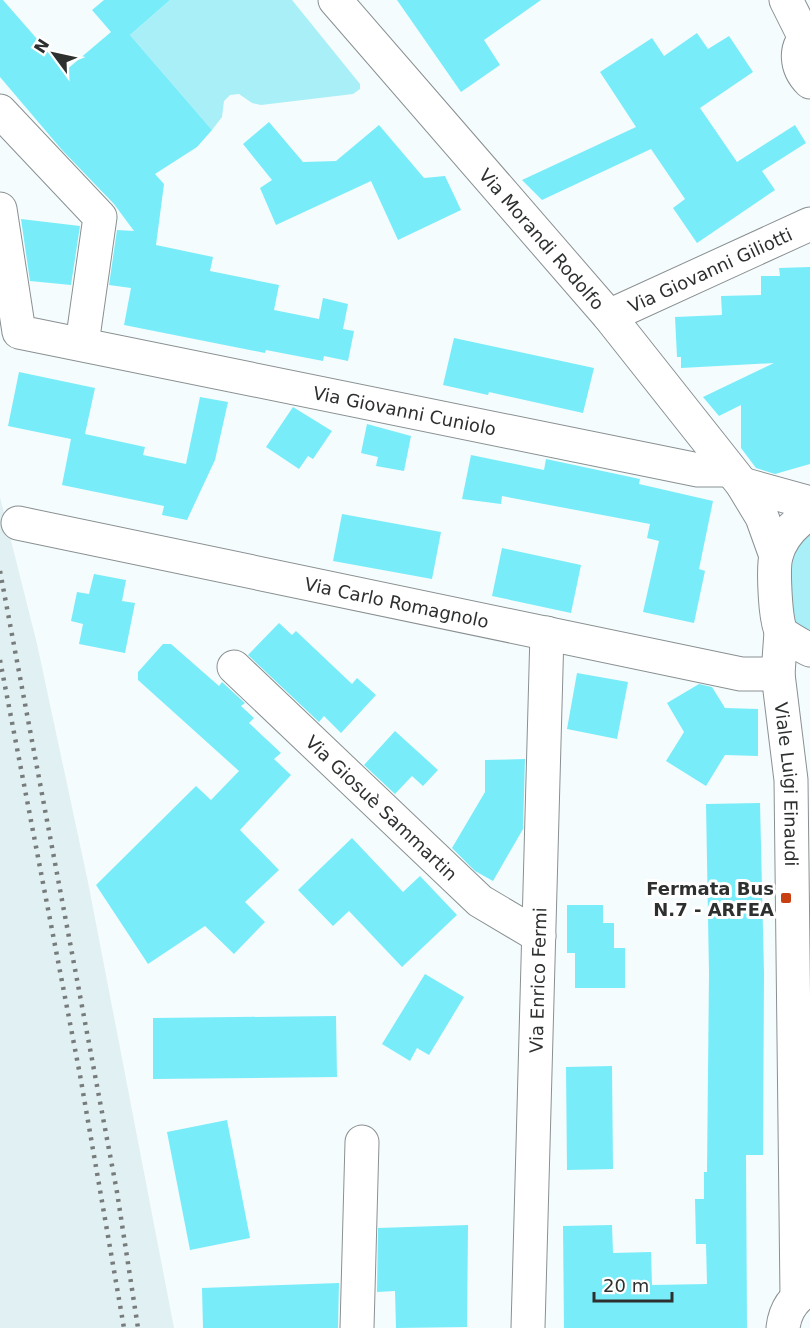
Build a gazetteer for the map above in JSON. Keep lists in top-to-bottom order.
{
  "streets": {
    "street": [
      "Via Morandi Rodolfo",
      "Via Giovanni Giliotti",
      "Via Giovanni Cuniolo",
      "Via Carlo Romagnolo",
      "Viale Luigi Einaudi",
      "Via Giosuè Sammartin",
      "Via Enrico Fermi"
    ]
  },
  "crossings": [
    ["Via Morandi Rodolfo", "Via Giovanni Giliotti"],
    ["Via Morandi Rodolfo", "Via Giovanni Cuniolo"],
    ["Via Carlo Romagnolo", "Viale Luigi Einaudi"],
    ["Via Carlo Romagnolo", "Via Enrico Fermi"],
    ["Via Giosuè Sammartin", "Via Enrico Fermi"]
  ],
  "places": {
    "transit": ["Fermata Bus N.7 - ARFEA"]
  },
  "scale_bar": "20 m",
  "north": "top left"
}
